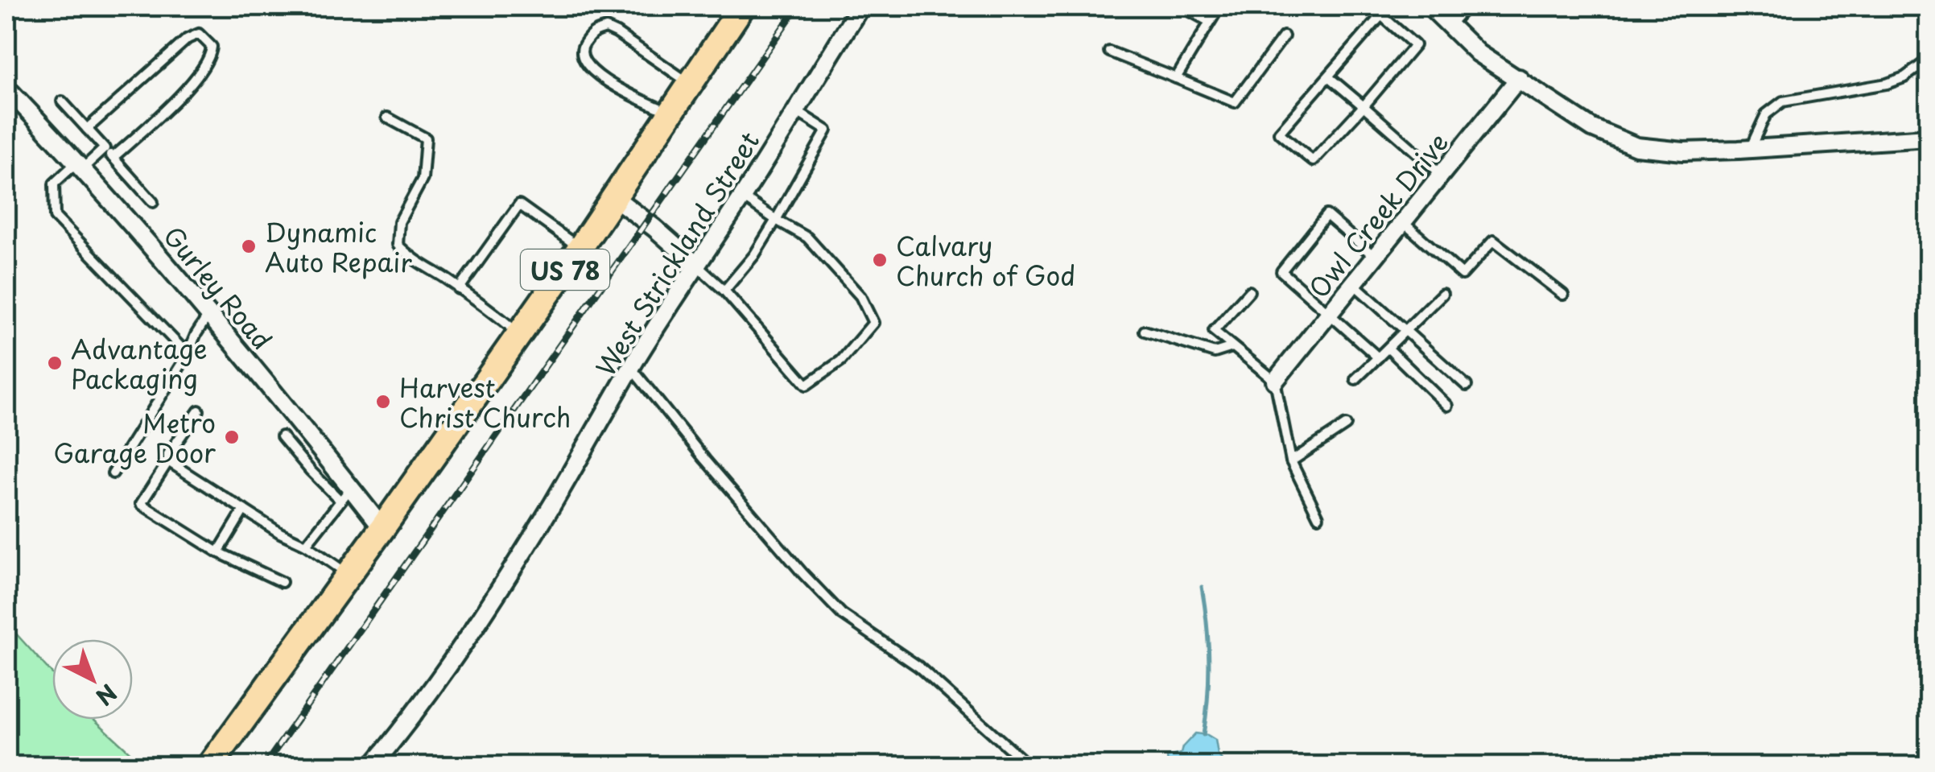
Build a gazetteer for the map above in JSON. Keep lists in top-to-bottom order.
{
  "streets": {
    "main road": ["US 78"],
    "street": ["Owl Creek Drive", "West Strickland Street", "Gurley Road"]
  },
  "crossings": [
    ["US 78", "Gurley Road"]
  ],
  "places": [
    "Dynamic Auto Repair",
    "Calvary Church of God",
    "Advantage Packaging",
    "Harvest Christ Church",
    "Metro Garage Door"
  ],
  "north": "bottom right"
}
